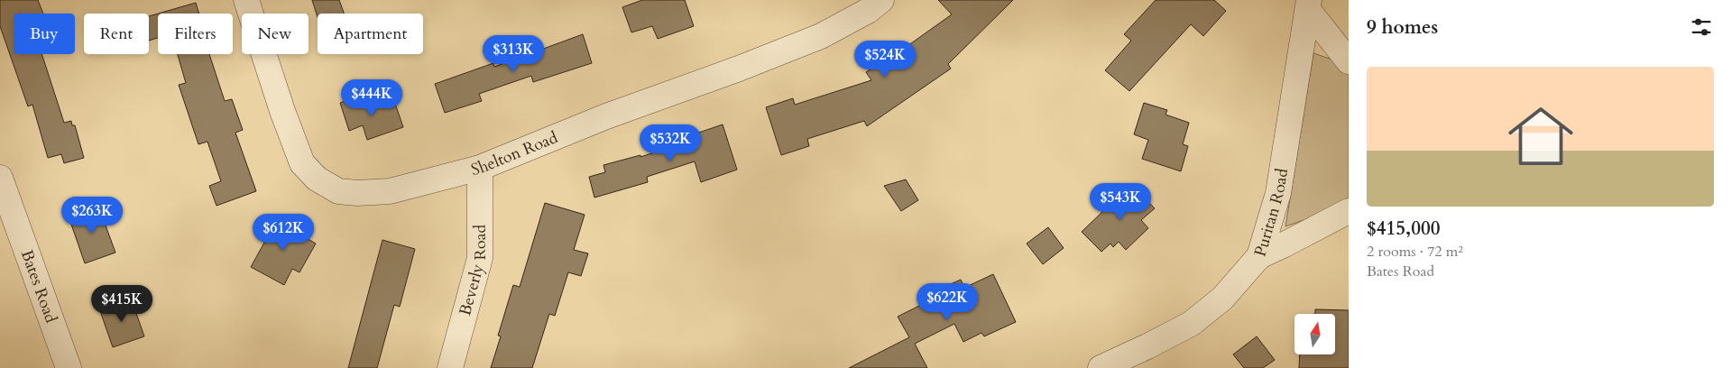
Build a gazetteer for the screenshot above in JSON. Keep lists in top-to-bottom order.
{
  "streets": {
    "street": [
      "Shelton Road",
      "Puritan Road",
      "Beverly Road",
      "Bates Road"
    ]
  },
  "crossings": [
    ["Shelton Road", "Beverly Road"]
  ],
  "north": "top",
  "page": {
    "heading": "9 homes",
    "chip": [
      "Buy",
      "Rent",
      "Filters",
      "New",
      "Apartment"
    ],
    "price": [
      "$313K",
      "$524K",
      "$444K",
      "$532K",
      "$543K",
      "$263K",
      "$612K",
      "$622K",
      "$415K"
    ],
    "list": [
      {
        "name": "$415,000",
        "note": "2 rooms · 72 m² · Bates Road"
      }
    ]
  }
}
